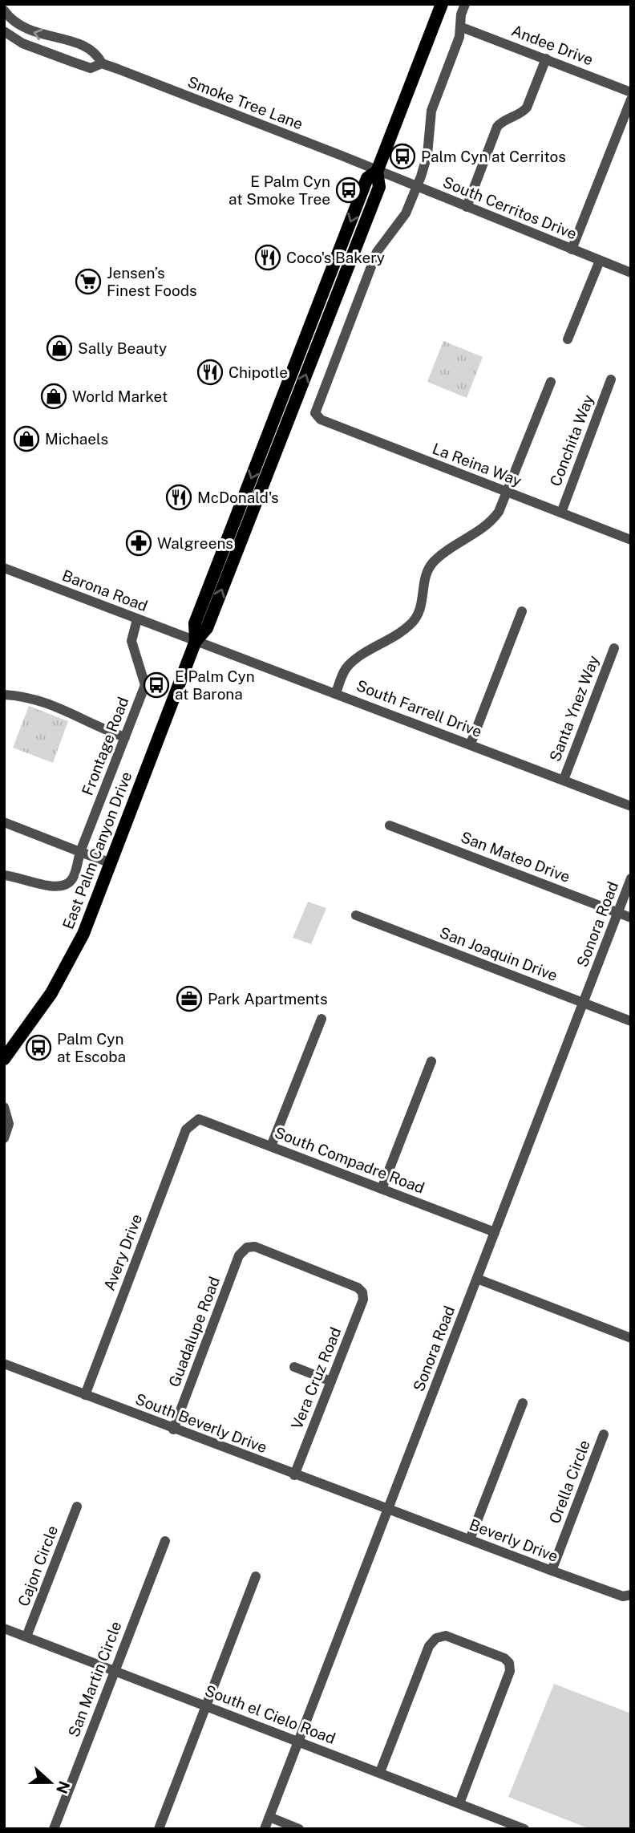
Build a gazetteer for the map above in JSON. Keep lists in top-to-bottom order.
{
  "streets": {
    "main road": ["East Palm Canyon Drive"],
    "street": [
      "Andee Drive",
      "Smoke Tree Lane",
      "South Cerritos Drive",
      "Conchita Way",
      "La Reina Way",
      "Barona Road",
      "South Farrell Drive",
      "Santa Ynez Way",
      "Frontage Road",
      "San Mateo Drive",
      "Sonora Road",
      "San Joaquin Drive",
      "South Compadre Road",
      "Avery Drive",
      "Guadalupe Road",
      "Vera Cruz Road",
      "South Beverly Drive",
      "Orella Circle",
      "Beverly Drive",
      "Cajon Circle",
      "San Martin Circle",
      "South el Cielo Road"
    ]
  },
  "crossings": [
    ["Smoke Tree Lane", "South Cerritos Drive"],
    ["Smoke Tree Lane", "East Palm Canyon Drive"],
    ["South Cerritos Drive", "La Reina Way"],
    ["South Cerritos Drive", "East Palm Canyon Drive"],
    ["Conchita Way", "La Reina Way"],
    ["Barona Road", "South Farrell Drive"],
    ["Barona Road", "Frontage Road"],
    ["Barona Road", "East Palm Canyon Drive"],
    ["South Farrell Drive", "Santa Ynez Way"],
    ["South Farrell Drive", "East Palm Canyon Drive"],
    ["San Mateo Drive", "Sonora Road"],
    ["Sonora Road", "San Joaquin Drive"],
    ["Sonora Road", "South Compadre Road"],
    ["Sonora Road", "South Beverly Drive"],
    ["Sonora Road", "Beverly Drive"],
    ["Sonora Road", "South el Cielo Road"],
    ["South Compadre Road", "Avery Drive"],
    ["Avery Drive", "South Beverly Drive"],
    ["Guadalupe Road", "Vera Cruz Road"],
    ["Guadalupe Road", "South Beverly Drive"],
    ["Vera Cruz Road", "South Beverly Drive"],
    ["South Beverly Drive", "Beverly Drive"],
    ["Orella Circle", "Beverly Drive"],
    ["Cajon Circle", "South el Cielo Road"],
    ["San Martin Circle", "South el Cielo Road"]
  ],
  "places": {
    "bus stop": [
      "Palm Cyn at Cerritos",
      "E Palm Cyn at Smoke Tree",
      "E Palm Cyn at Barona",
      "Palm Cyn at Escoba"
    ],
    "restaurant": ["Coco's Bakery", "Chipotle", "McDonald's"],
    "supermarket": ["Jensen’s Finest Foods"],
    "shop": ["Sally Beauty", "World Market", "Michaels"],
    "pharmacy": ["Walgreens"],
    "office": ["Park Apartments"]
  },
  "north": "right"
}
